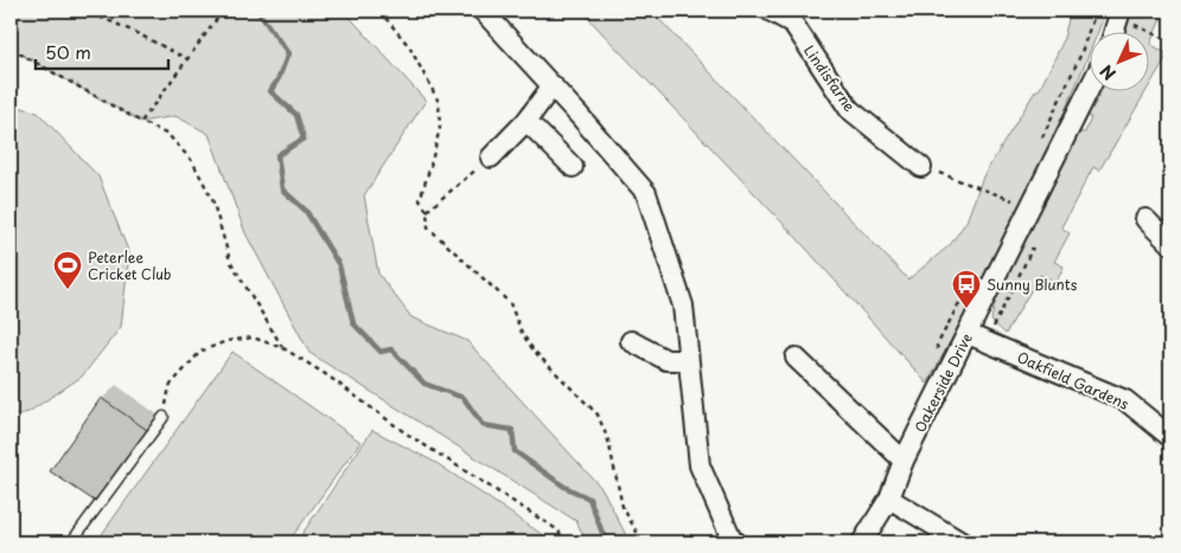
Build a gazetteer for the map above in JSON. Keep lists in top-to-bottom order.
{
  "streets": {
    "street": ["Lindisfarne", "Oakfield Gardens", "Oakerside Drive"]
  },
  "crossings": [
    ["Oakfield Gardens", "Oakerside Drive"]
  ],
  "places": {
    "sports": ["Peterlee Cricket Club"],
    "bus stop": ["Sunny Blunts"]
  },
  "scale_bar": "50 m",
  "north": "bottom left"
}
